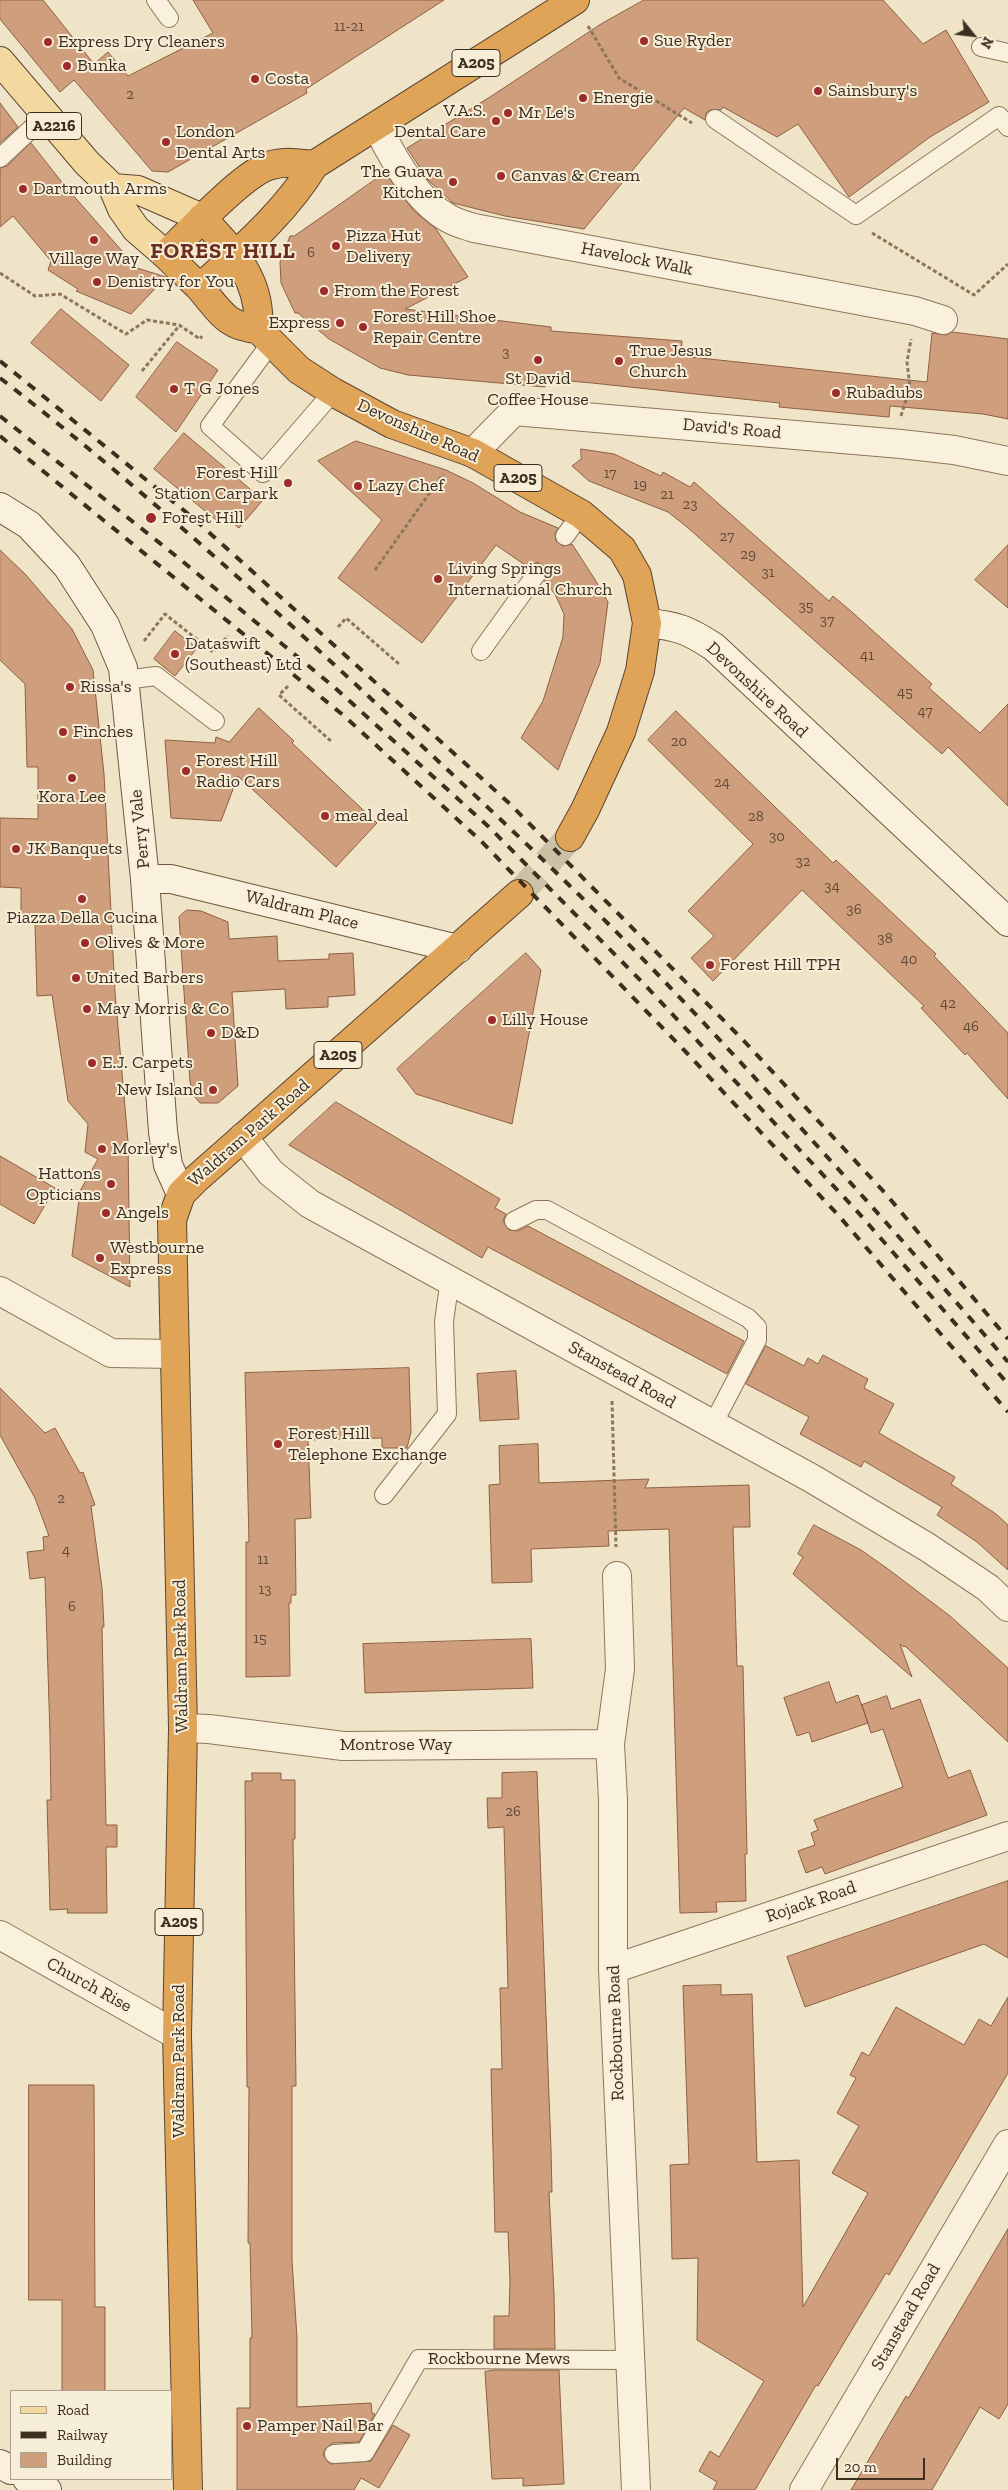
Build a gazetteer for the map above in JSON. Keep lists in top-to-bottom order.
{
  "streets": {
    "highway": ["A205", "Devonshire Road", "Waldram Park Road"],
    "main road": ["A2216"],
    "street": [
      "Havelock Walk",
      "David's Road",
      "Perry Vale",
      "Waldram Place",
      "Stanstead Road",
      "Montrose Way",
      "Rojack Road",
      "Church Rise",
      "Rockbourne Road"
    ],
    "lane": ["Rockbourne Mews"]
  },
  "crossings": [
    ["A205", "Havelock Walk"],
    ["A205", "Devonshire Road"],
    ["A205", "Waldram Place"],
    ["A205", "Waldram Park Road"],
    ["A2216", "Devonshire Road"],
    ["David's Road", "Devonshire Road"],
    ["Perry Vale", "Waldram Place"],
    ["Perry Vale", "Waldram Park Road"],
    ["Waldram Place", "Waldram Park Road"],
    ["Waldram Park Road", "Stanstead Road"],
    ["Waldram Park Road", "Montrose Way"],
    ["Waldram Park Road", "Church Rise"],
    ["Montrose Way", "Rockbourne Road"],
    ["Rojack Road", "Rockbourne Road"],
    ["Rockbourne Road", "Rockbourne Mews"]
  ],
  "districts": ["FOREST HILL"],
  "places": [
    "Sue Ryder",
    "Express Dry Cleaners",
    "Bunka",
    "Costa",
    "Sainsbury's",
    "Energie",
    "Mr Le's",
    "V.A.S. Dental Care",
    "London Dental Arts",
    "Canvas & Cream",
    "The Guava Kitchen",
    "Dartmouth Arms",
    "Village Way",
    "Pizza Hut Delivery",
    "Denistry for You",
    "From the Forest",
    "Express",
    "Forest Hill Shoe Repair Centre",
    "St David Coffee House",
    "True Jesus Church",
    "T G Jones",
    "Rubadubs",
    "Forest Hill Station Carpark",
    "Lazy Chef",
    "Forest Hill",
    "Living Springs International Church",
    "Dataswift (Southeast) Ltd",
    "Rissa's",
    "Finches",
    "Forest Hill Radio Cars",
    "Kora Lee",
    "meal deal",
    "JK Banquets",
    "Piazza Della Cucina",
    "Olives & More",
    "Forest Hill TPH",
    "United Barbers",
    "May Morris & Co",
    "Lilly House",
    "D&D",
    "E.J. Carpets",
    "New Island",
    "Morley's",
    "Hattons Opticians",
    "Angels",
    "Westbourne Express",
    "Forest Hill Telephone Exchange",
    "Pamper Nail Bar"
  ],
  "house_numbers": [
    "11-21",
    "2",
    "6",
    "3",
    "17",
    "19",
    "21",
    "23",
    "27",
    "29",
    "31",
    "35",
    "37",
    "41",
    "45",
    "47",
    "20",
    "24",
    "28",
    "30",
    "32",
    "34",
    "36",
    "38",
    "40",
    "42",
    "46",
    "2",
    "4",
    "11",
    "13",
    "6",
    "15",
    "26"
  ],
  "legend": ["Road", "Railway", "Building"],
  "scale_bar": "20 m",
  "north": "bottom right"
}
